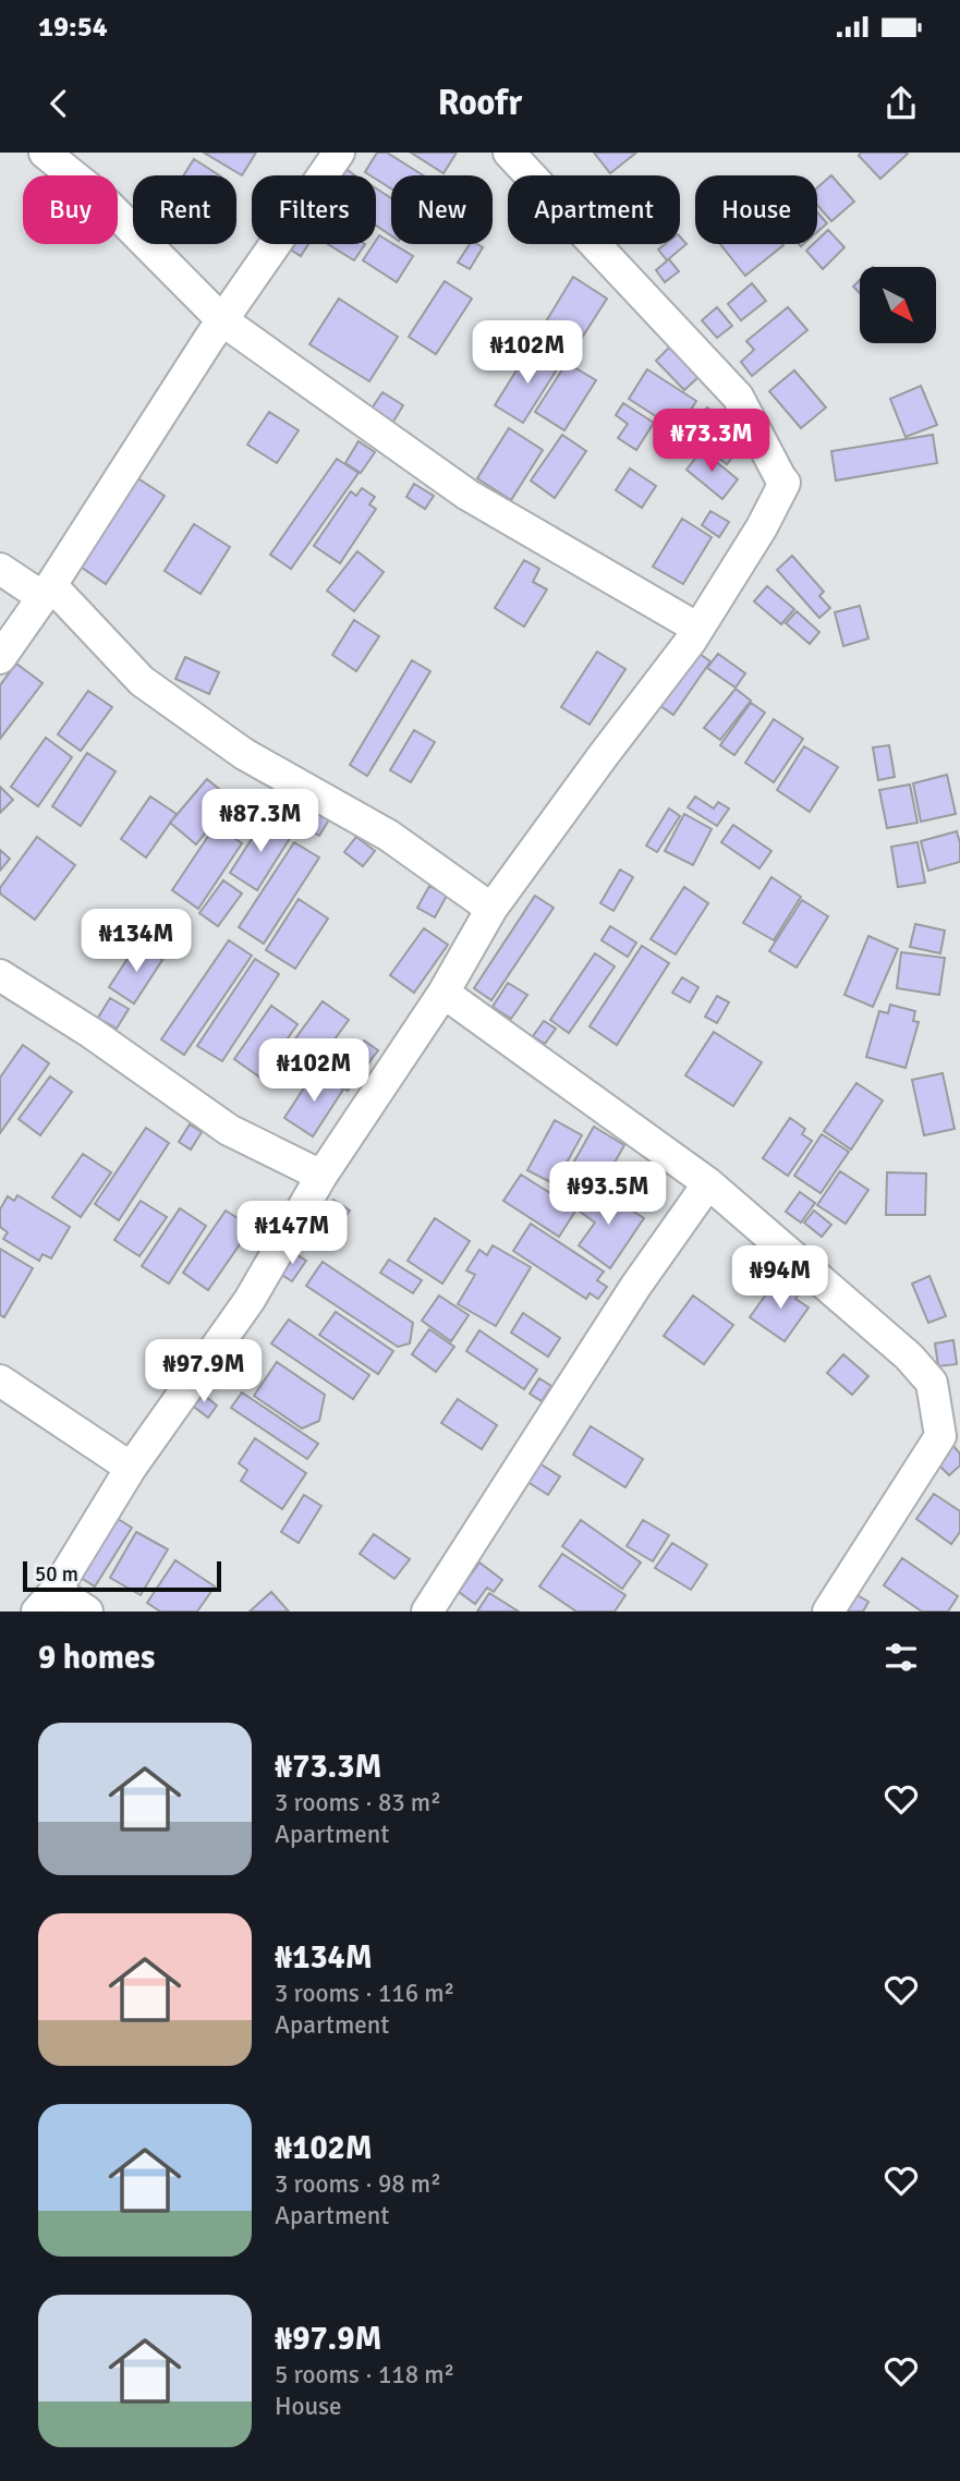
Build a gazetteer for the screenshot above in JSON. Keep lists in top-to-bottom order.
{
  "scale_bar": "50 m",
  "north": "bottom right",
  "page": {
    "status": "19:54",
    "header": "Roofr",
    "chip": [
      "Buy",
      "Rent",
      "Filters",
      "New",
      "Apartment",
      "House"
    ],
    "price": [
      "₦102M",
      "₦73.3M",
      "₦87.3M",
      "₦134M",
      "₦102M",
      "₦93.5M",
      "₦147M",
      "₦94M",
      "₦97.9M"
    ],
    "scale": "50 m",
    "heading": "9 homes",
    "list": [
      {
        "name": "₦73.3M",
        "note": "3 rooms · 83 m² · Apartment"
      },
      {
        "name": "₦134M",
        "note": "3 rooms · 116 m² · Apartment"
      },
      {
        "name": "₦102M",
        "note": "3 rooms · 98 m² · Apartment"
      },
      {
        "name": "₦97.9M",
        "note": "5 rooms · 118 m² · House"
      }
    ]
  }
}
